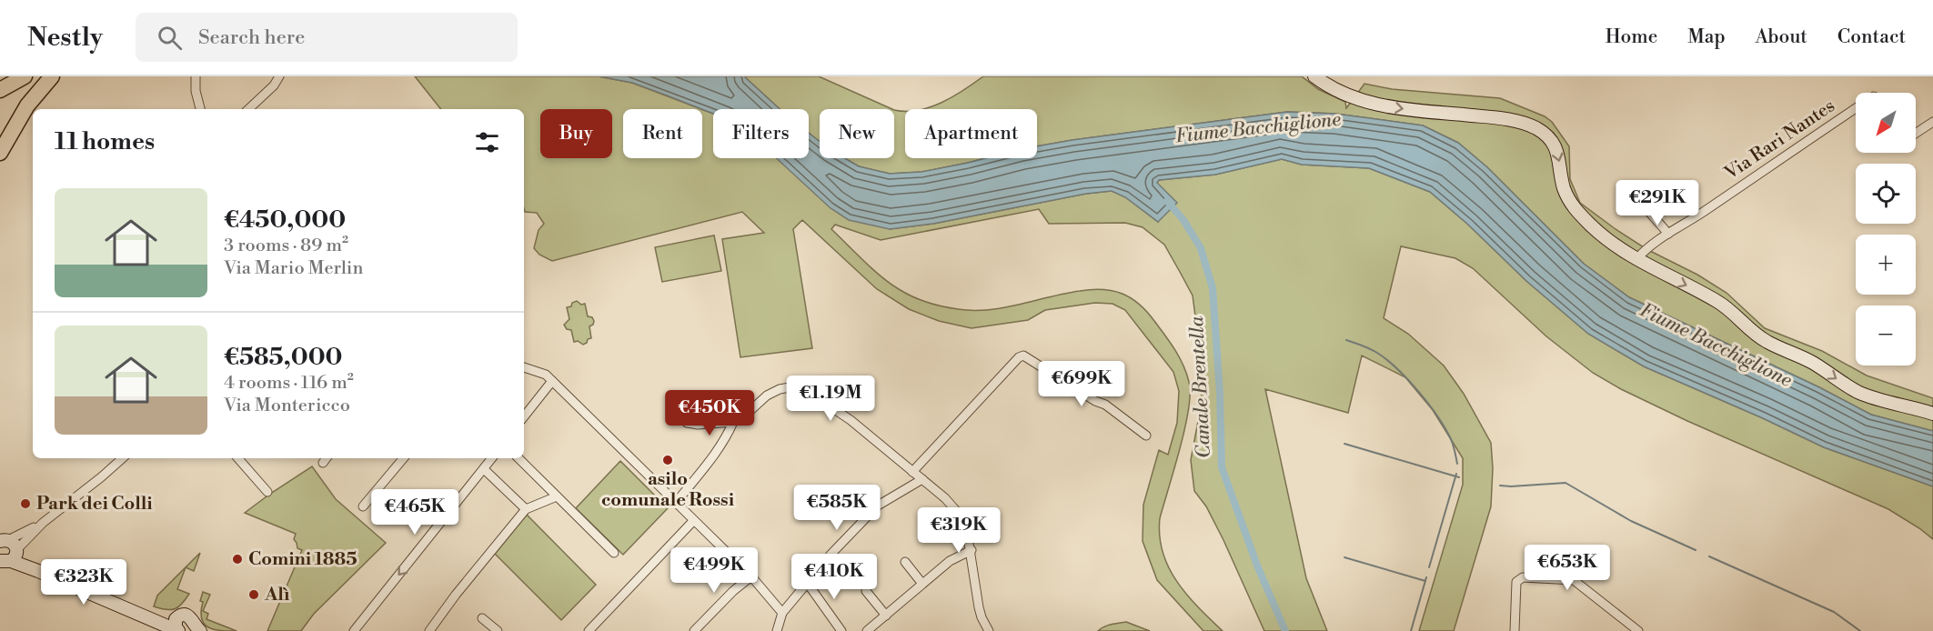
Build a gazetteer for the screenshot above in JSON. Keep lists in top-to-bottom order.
{
  "streets": {
    "street": ["Via Rari Nantes"]
  },
  "water": ["Fiume Bacchiglione", "Canale Brentella"],
  "places": [
    "asilo comunale Rossi",
    "Park dei Colli",
    "Comini 1885",
    "Alì"
  ],
  "north": "bottom left",
  "page": {
    "header": "Nestly",
    "search": "Search here",
    "nav": [
      "Home",
      "Map",
      "About",
      "Contact"
    ],
    "map_buttons": ["+", "−"],
    "chip": [
      "Buy",
      "Rent",
      "Filters",
      "New",
      "Apartment"
    ],
    "heading": "11 homes",
    "list": [
      {
        "name": "€450,000",
        "note": "3 rooms · 89 m² · Via Mario Merlin"
      },
      {
        "name": "€585,000",
        "note": "4 rooms · 116 m² · Via Montericco"
      }
    ],
    "price": [
      "€291K",
      "€699K",
      "€1.19M",
      "€450K",
      "€585K",
      "€465K",
      "€319K",
      "€653K",
      "€499K",
      "€410K",
      "€323K"
    ]
  }
}
